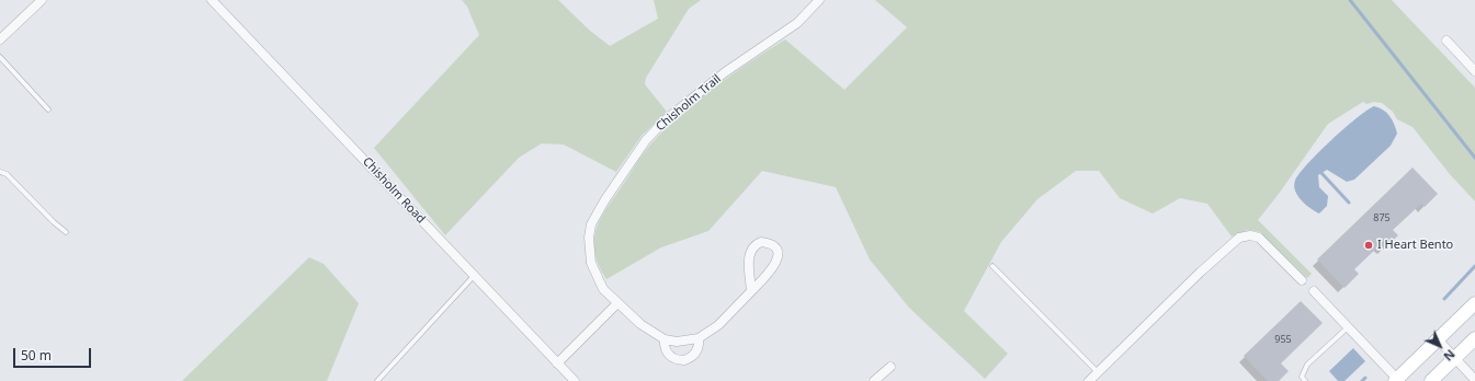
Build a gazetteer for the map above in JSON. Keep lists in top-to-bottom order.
{
  "streets": {
    "street": ["Chisholm Trail", "Chisholm Road"]
  },
  "places": ["I Heart Bento"],
  "house_numbers": ["875", "955"],
  "scale_bar": "50 m",
  "north": "bottom right"
}
